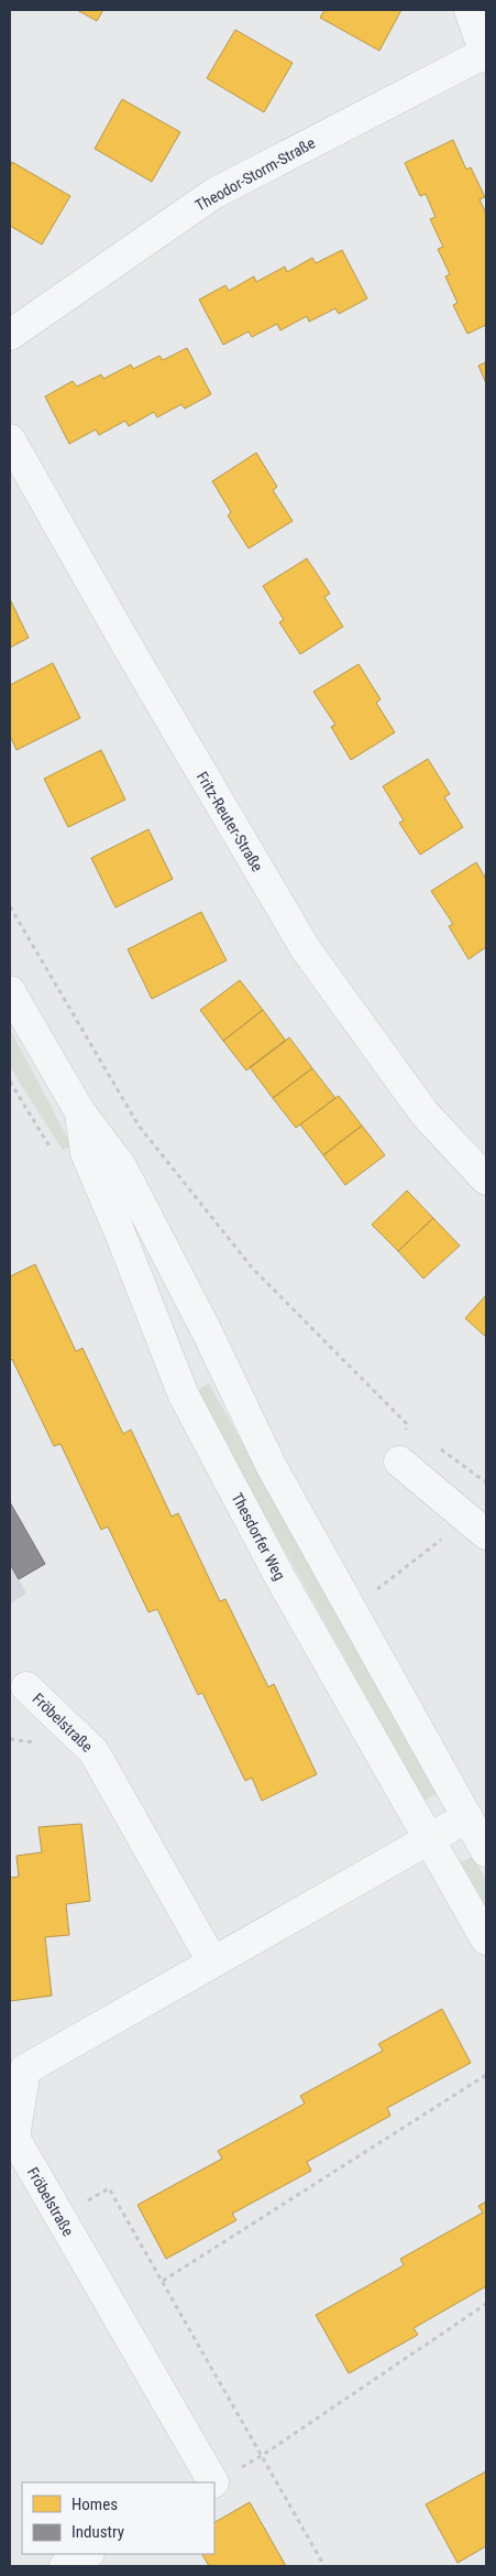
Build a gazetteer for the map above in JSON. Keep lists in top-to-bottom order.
{
  "streets": {
    "street": [
      "Theodor-Storm-Straße",
      "Fritz-Reuter-Straße",
      "Thesdorfer Weg",
      "Fröbelstraße"
    ]
  },
  "crossings": [
    ["Thesdorfer Weg", "Fröbelstraße"]
  ],
  "legend": ["Homes", "Industry"]
}
